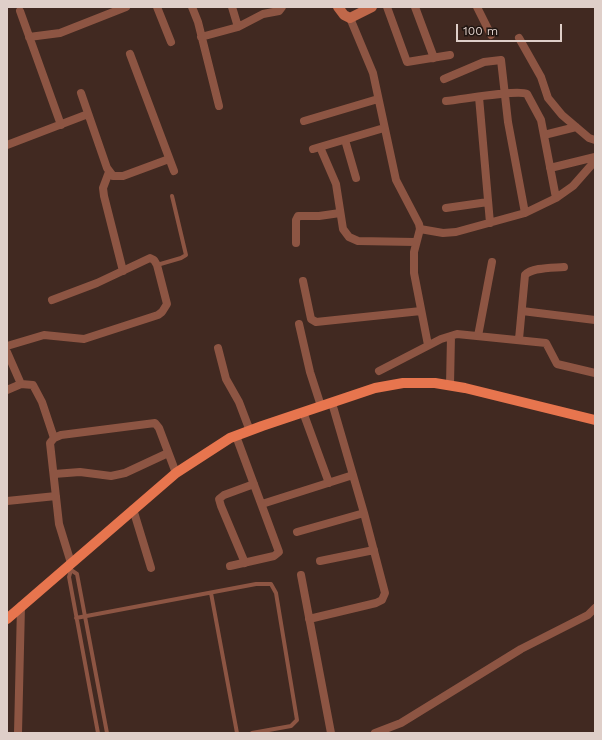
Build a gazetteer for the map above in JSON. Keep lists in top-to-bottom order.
{
  "scale_bar": "100 m"
}
